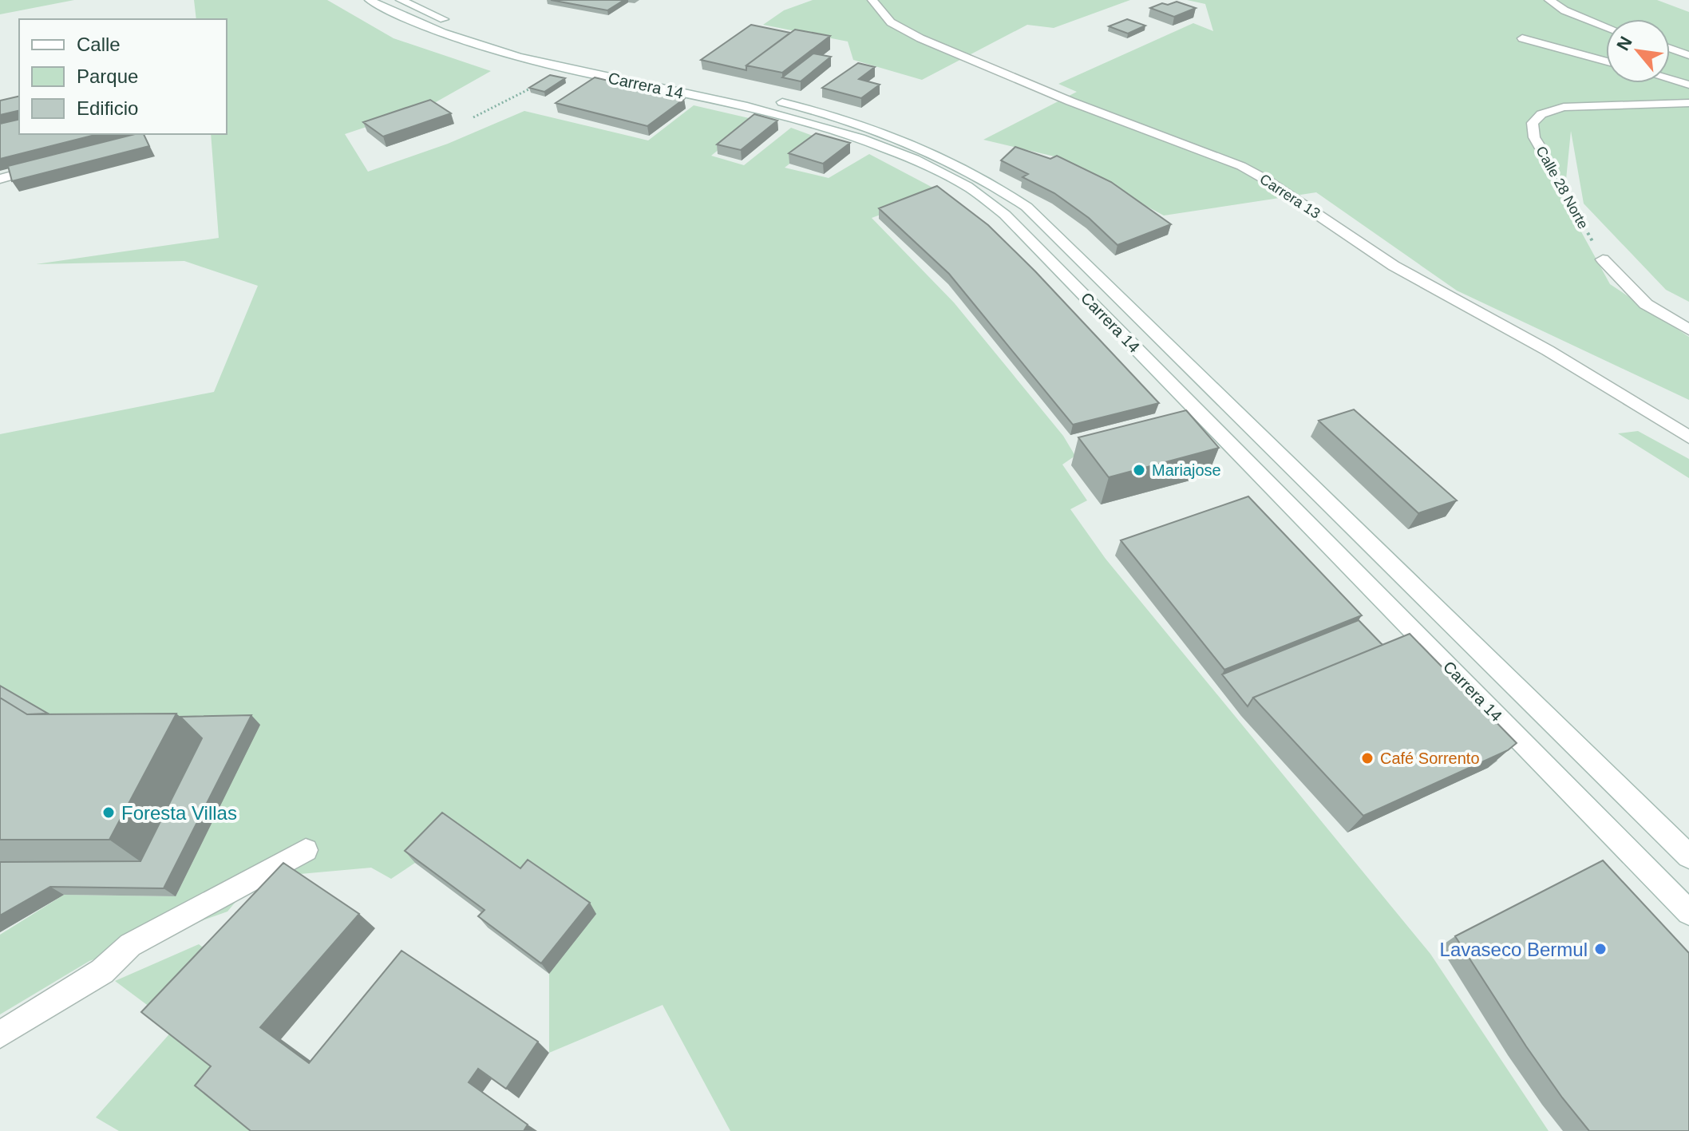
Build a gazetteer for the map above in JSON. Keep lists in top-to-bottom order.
{
  "streets": {
    "main road": ["Carrera 14", "Calle 28 Norte", "Carrera 13"]
  },
  "places": [
    "Mariajose",
    "Café Sorrento",
    "Foresta Villas",
    "Lavaseco Bermul"
  ],
  "legend": ["Calle", "Parque", "Edificio"],
  "north": "top left"
}
